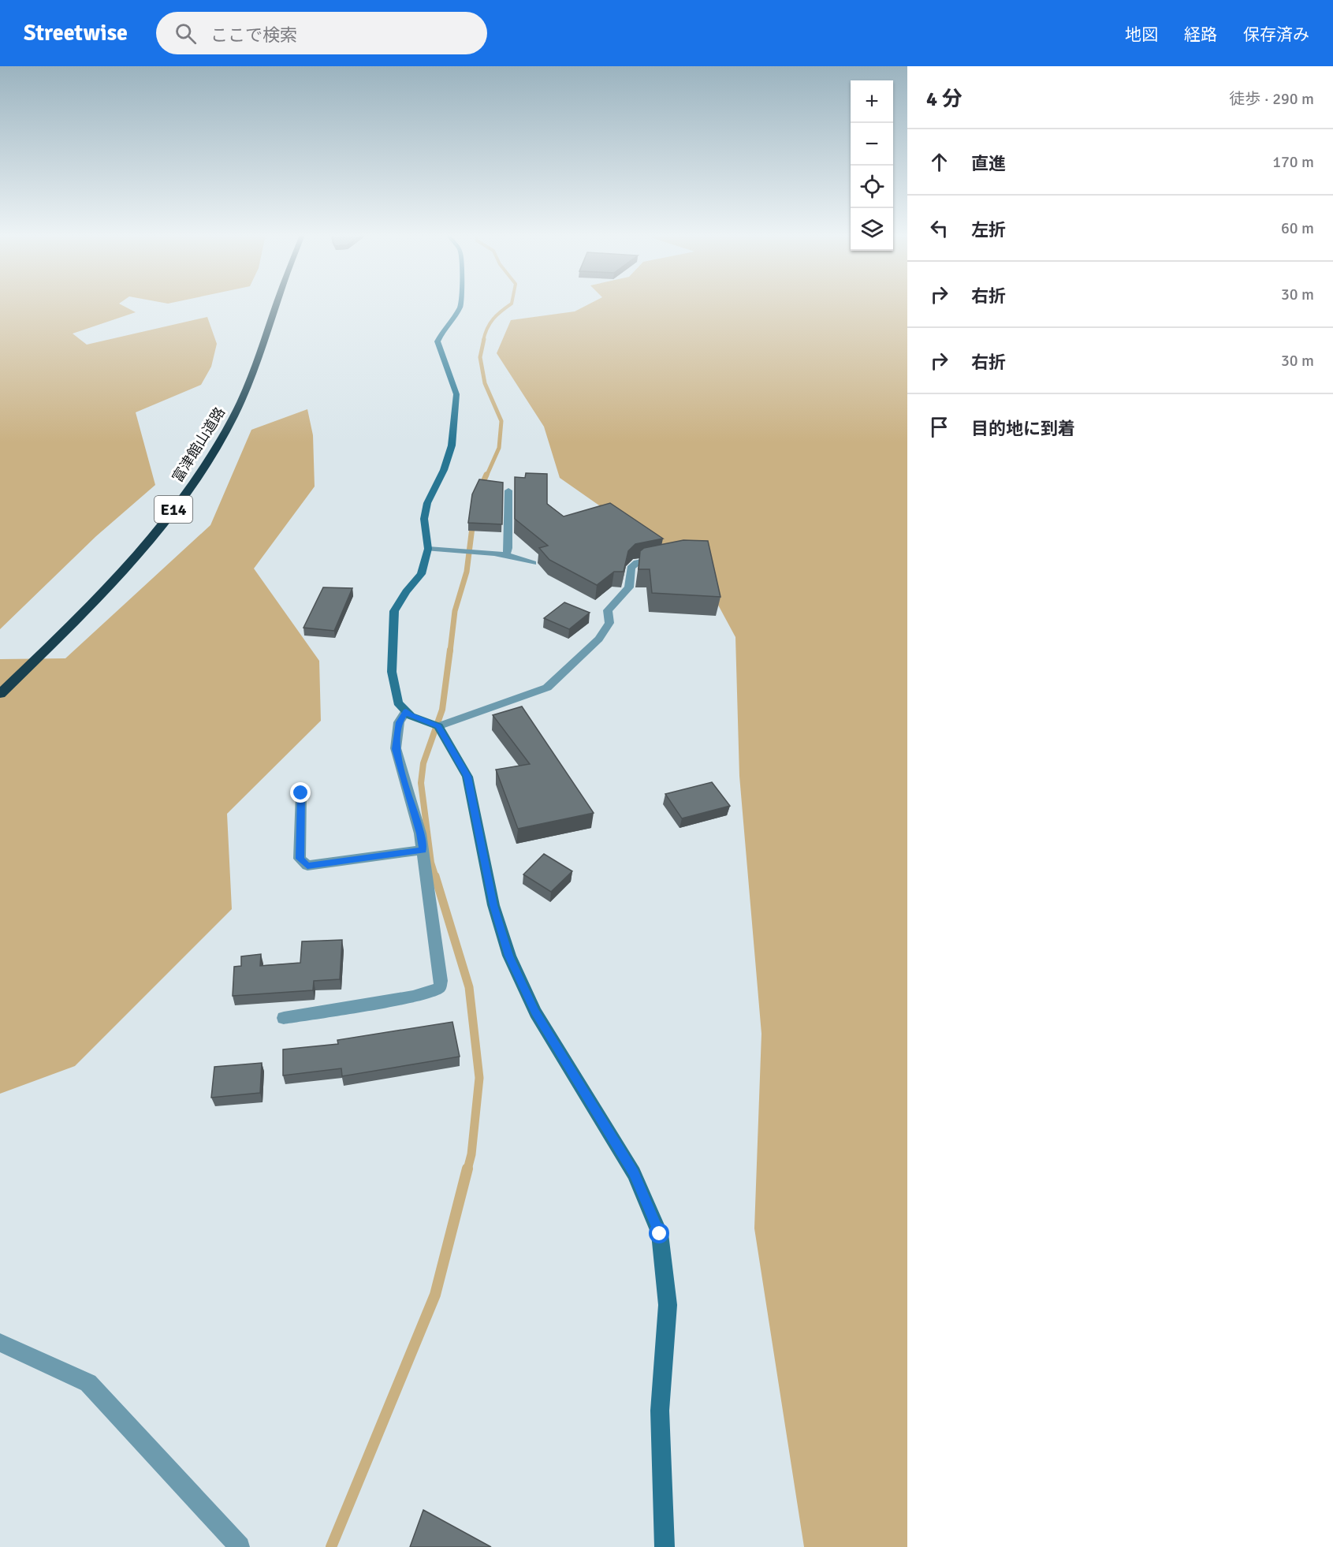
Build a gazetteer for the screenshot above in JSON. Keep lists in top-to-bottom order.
{
  "streets": {
    "highway": ["富津館山道路", "E14"]
  },
  "page": {
    "header": "Streetwise",
    "search": "ここで検索",
    "nav": ["地図", "経路", "保存済み"],
    "heading": ["4 分", "徒歩 · 290 m"],
    "map_buttons": ["+", "−"],
    "list": [
      ["直進", "170 m"],
      ["左折", "60 m"],
      ["右折", "30 m"],
      ["右折", "30 m"],
      "目的地に到着"
    ]
  }
}
